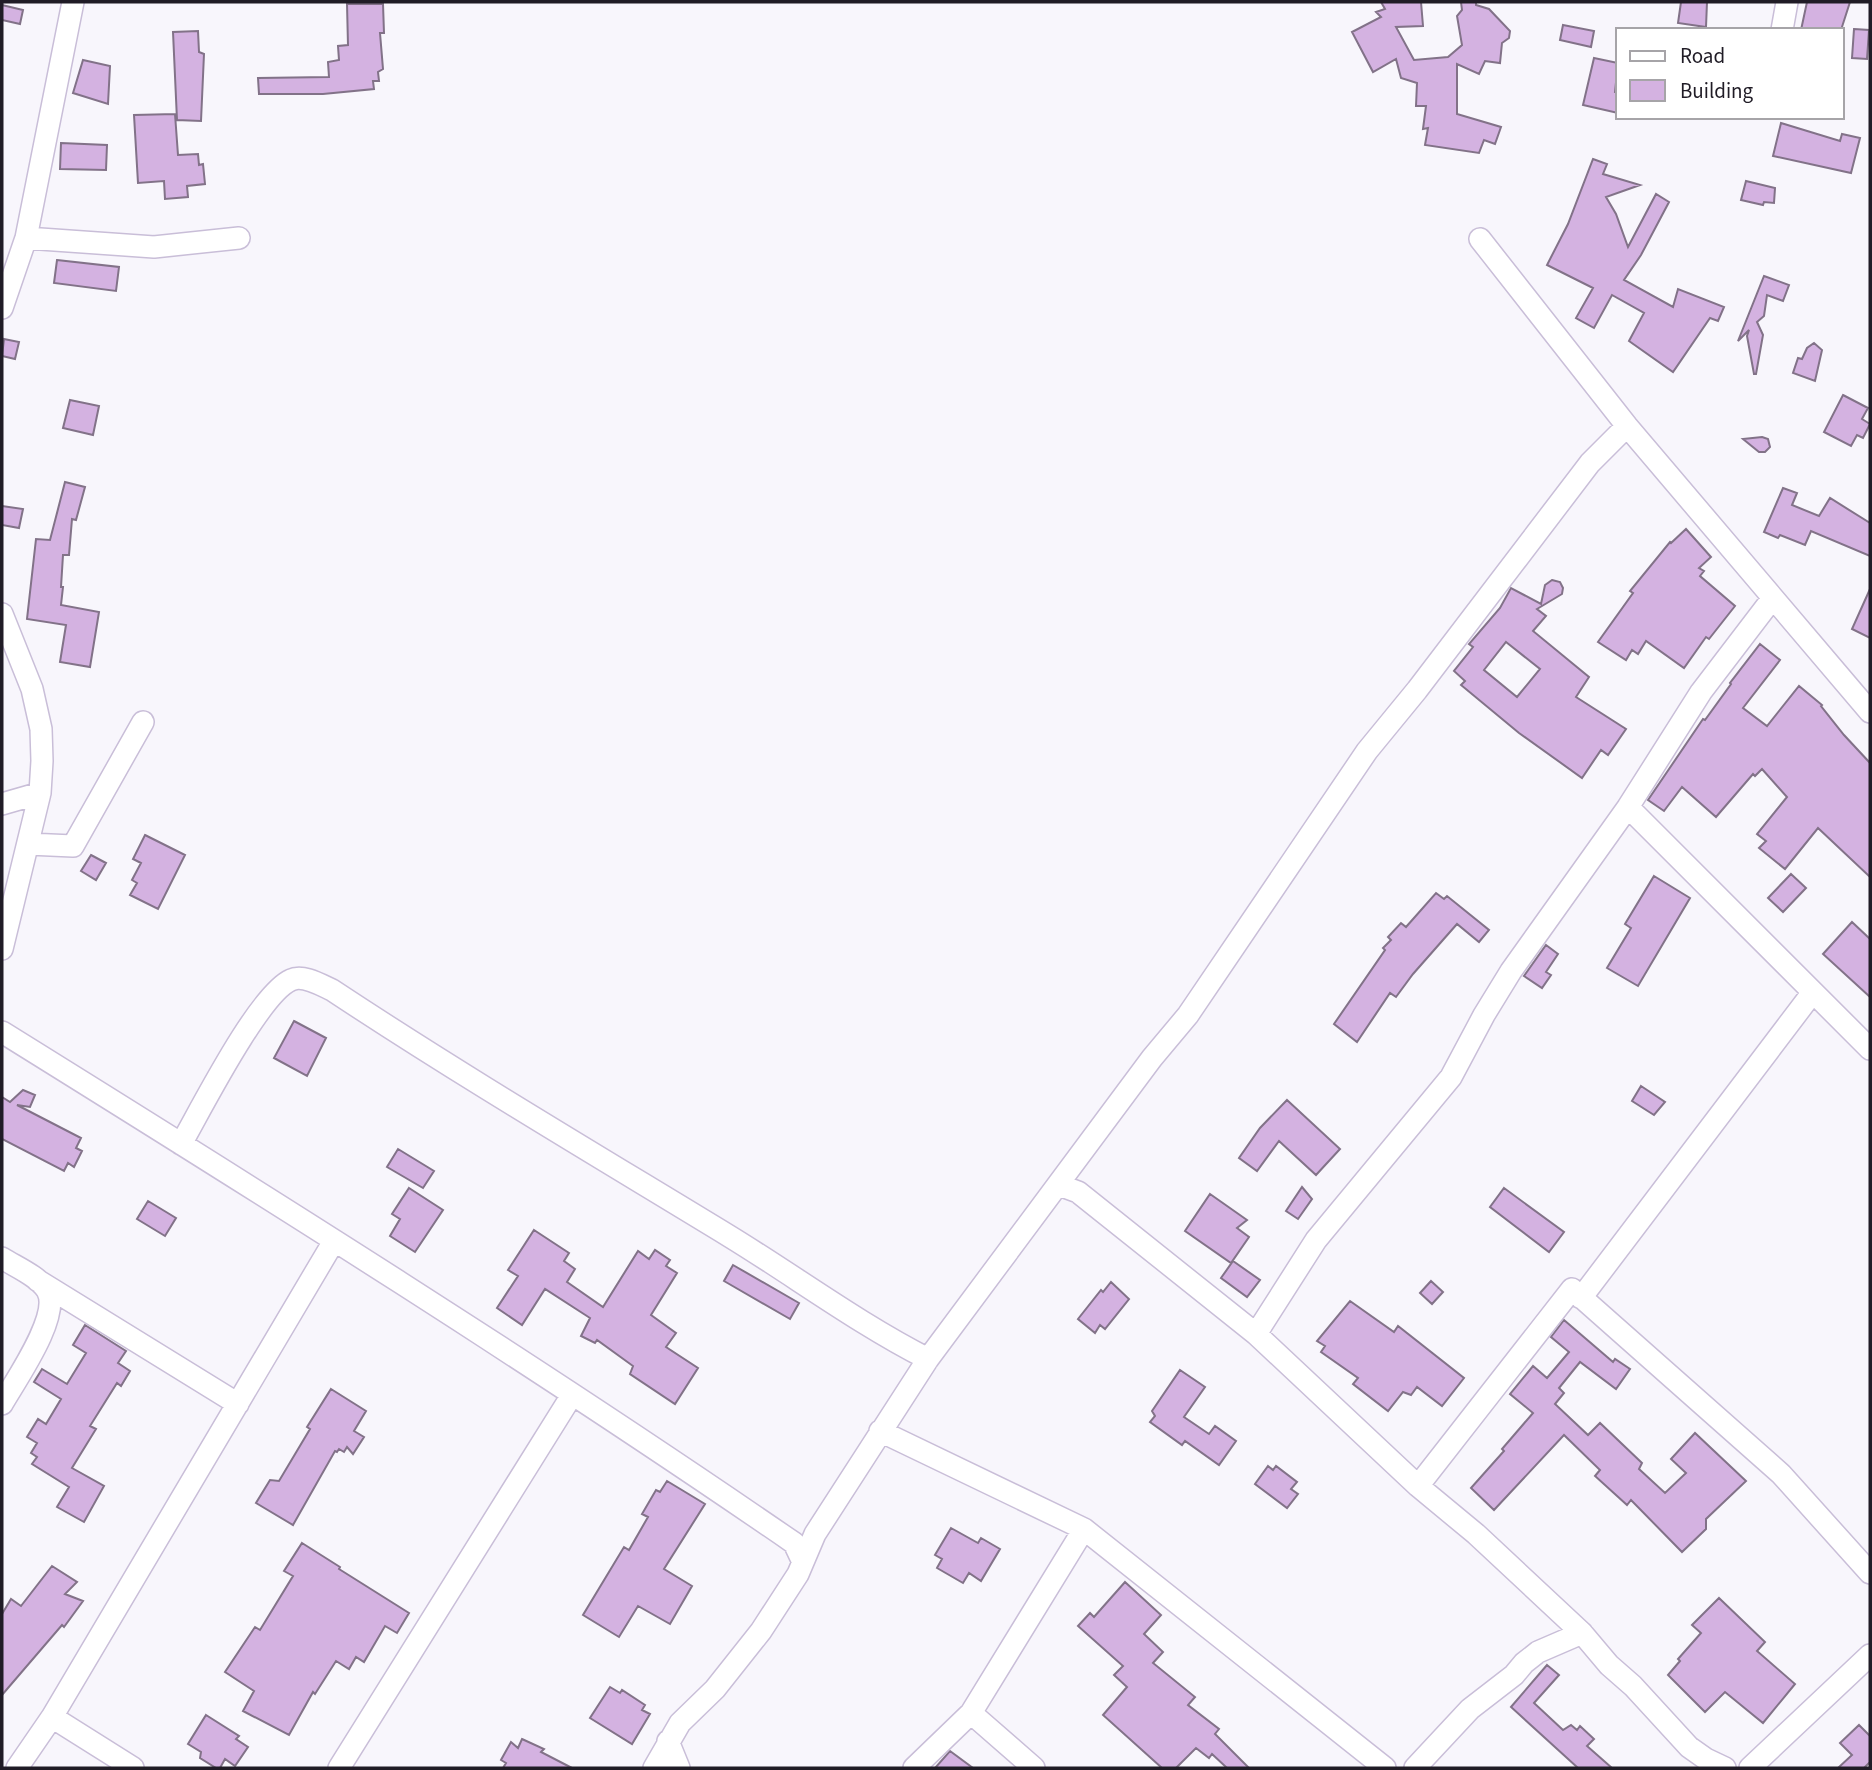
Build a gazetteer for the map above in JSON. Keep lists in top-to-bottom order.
{
  "legend": ["Road", "Building"]
}
